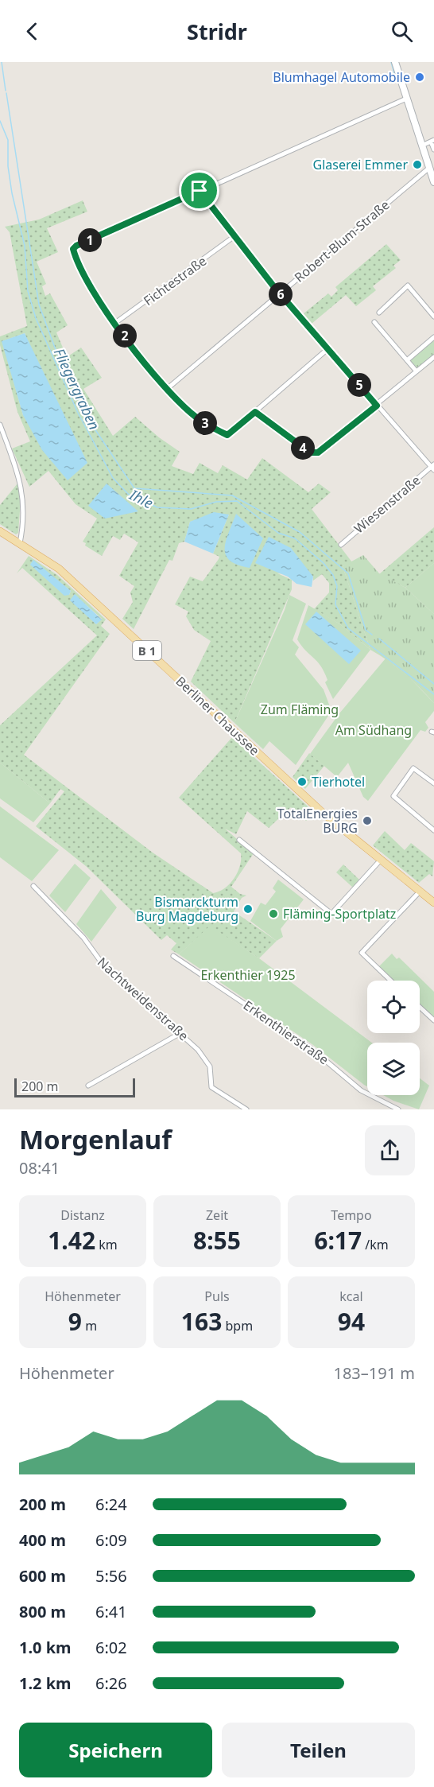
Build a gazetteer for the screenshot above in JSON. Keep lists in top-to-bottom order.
{
  "streets": {
    "main road": ["B 1", "Berliner Chaussee"],
    "street": [
      "Robert-Blum-Straße",
      "Fichtestraße",
      "Wiesenstraße",
      "Nachtweidenstraße",
      "Erkenthierstraße"
    ]
  },
  "water": ["Fliegergraben", "Ihle"],
  "parks": ["Zum Fläming", "Am Südhang", "Erkenthier 1925"],
  "places": [
    "Blumhagel Automobile",
    "Glaserei Emmer",
    "Tierhotel",
    "TotalEnergies BURG",
    "Bismarckturm Burg Magdeburg",
    "Fläming-Sportplatz"
  ],
  "scale_bar": "200 m",
  "page": {
    "header": "Stridr",
    "pins": [
      "1",
      "6",
      "2",
      "5",
      "3",
      "4"
    ],
    "scale": "200 m",
    "heading": ["Morgenlauf", "08:41"],
    "stats": [
      ["Distanz", "1.42 km"],
      ["Zeit", "8:55"],
      ["Tempo", "6:17 /km"],
      ["Höhenmeter", "9 m"],
      ["Puls", "163 bpm"],
      ["kcal", "94"]
    ],
    "chart": ["Höhenmeter", "183–191 m"],
    "list": [
      {
        "name": "200 m",
        "note": "6:24"
      },
      {
        "name": "400 m",
        "note": "6:09"
      },
      {
        "name": "600 m",
        "note": "5:56"
      },
      {
        "name": "800 m",
        "note": "6:41"
      },
      {
        "name": "1.0 km",
        "note": "6:02"
      },
      {
        "name": "1.2 km",
        "note": "6:26"
      }
    ],
    "buttons": ["Speichern", "Teilen"]
  }
}
